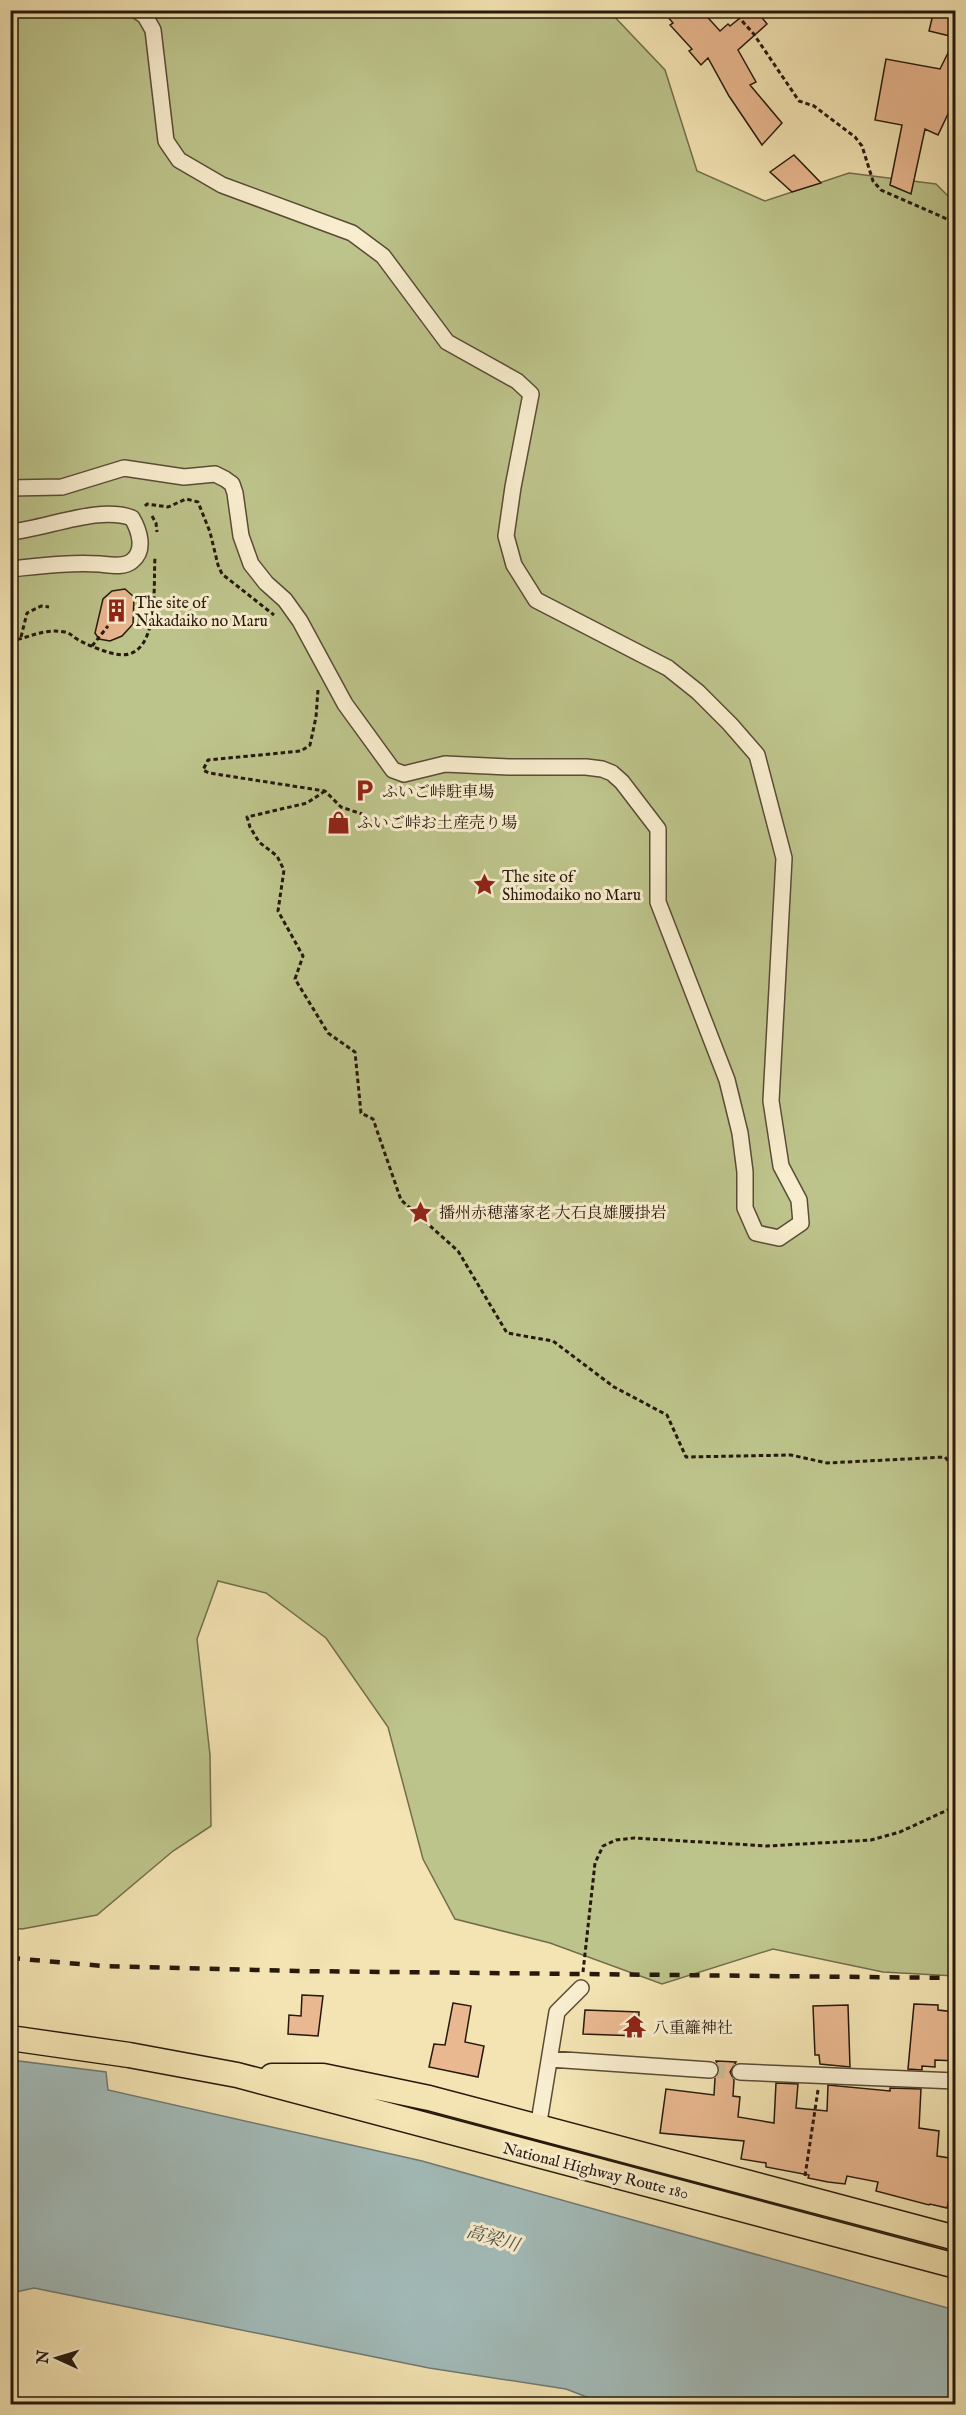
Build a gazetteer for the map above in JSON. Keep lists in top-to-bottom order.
{
  "streets": {
    "highway": ["National Highway Route 180"]
  },
  "water": ["高梁川"],
  "places": {
    "building": ["The site of Nakadaiko no Maru"],
    "parking": ["ふいご峠駐車場"],
    "shop": ["ふいご峠お土産売り場"],
    "place": ["The site of Shimodaiko no Maru", "播州赤穂藩家老 大石良雄腰掛岩"],
    "temple": ["八重籬神社"]
  },
  "north": "left"
}
